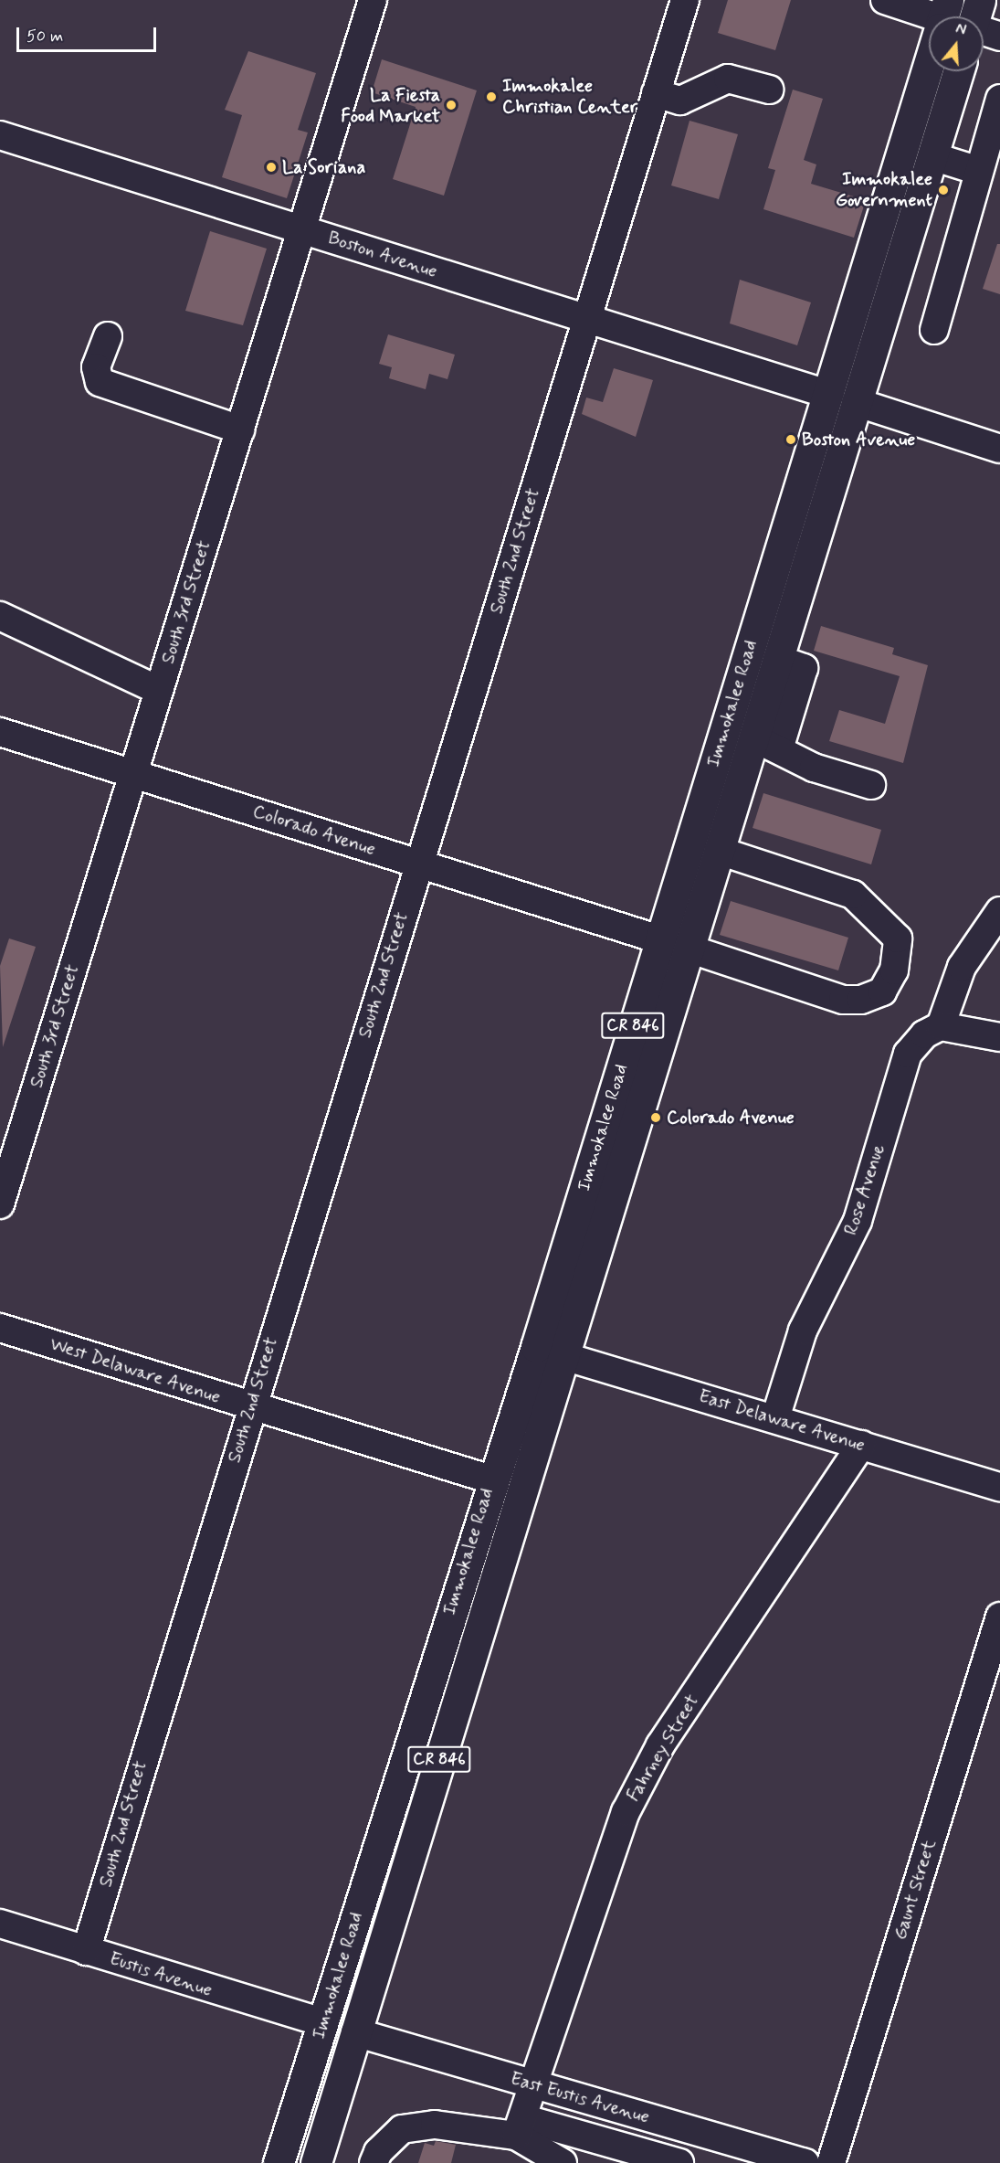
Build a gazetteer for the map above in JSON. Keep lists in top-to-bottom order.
{
  "streets": {
    "main road": ["Immokalee Road", "CR 846"],
    "street": [
      "Boston Avenue",
      "South 2nd Street",
      "South 3rd Street",
      "Colorado Avenue",
      "Rose Avenue",
      "West Delaware Avenue",
      "East Delaware Avenue",
      "Fahrney Street",
      "Gaunt Street",
      "Eustis Avenue",
      "East Eustis Avenue"
    ]
  },
  "crossings": [
    ["Boston Avenue", "South 2nd Street"],
    ["Boston Avenue", "South 3rd Street"],
    ["Boston Avenue", "Immokalee Road"],
    ["South 2nd Street", "Colorado Avenue"],
    ["South 2nd Street", "West Delaware Avenue"],
    ["South 2nd Street", "Eustis Avenue"],
    ["South 3rd Street", "Colorado Avenue"],
    ["Immokalee Road", "Colorado Avenue"],
    ["Immokalee Road", "West Delaware Avenue"],
    ["Immokalee Road", "East Delaware Avenue"],
    ["Immokalee Road", "Eustis Avenue"],
    ["Immokalee Road", "East Eustis Avenue"],
    ["Rose Avenue", "East Delaware Avenue"],
    ["East Delaware Avenue", "Fahrney Street"],
    ["Fahrney Street", "East Eustis Avenue"]
  ],
  "places": [
    "Immokalee Christian Center",
    "La Fiesta Food Market",
    "La Soriana",
    "Immokalee Government",
    "Boston Avenue",
    "Colorado Avenue"
  ],
  "scale_bar": "50 m",
  "north": "top"
}
